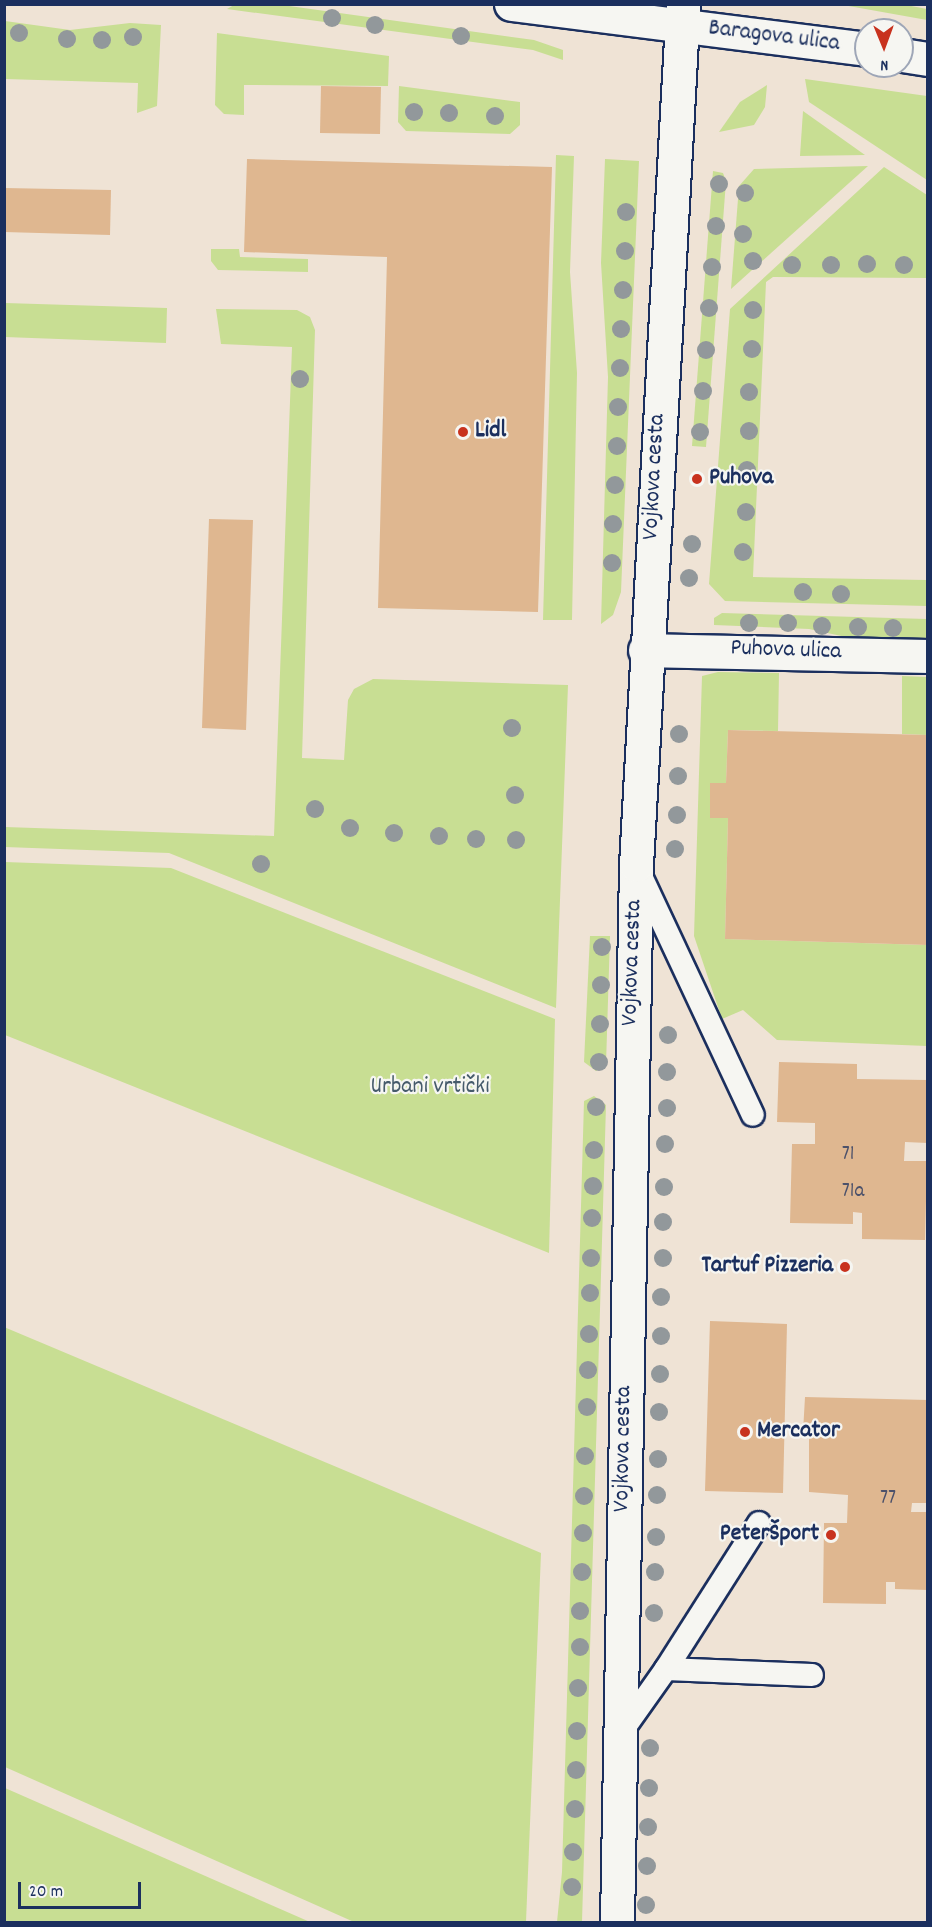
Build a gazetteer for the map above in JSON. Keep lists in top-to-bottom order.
{
  "streets": {
    "street": ["Baragova ulica", "Vojkova cesta", "Puhova ulica"]
  },
  "crossings": [
    ["Baragova ulica", "Vojkova cesta"],
    ["Vojkova cesta", "Puhova ulica"]
  ],
  "parks": ["Urbani vrtički"],
  "places": [
    "Lidl",
    "Puhova",
    "Tartuf Pizzeria",
    "Mercator",
    "PeterŠport"
  ],
  "house_numbers": ["71", "71a", "77"],
  "scale_bar": "20 m",
  "north": "bottom"
}
